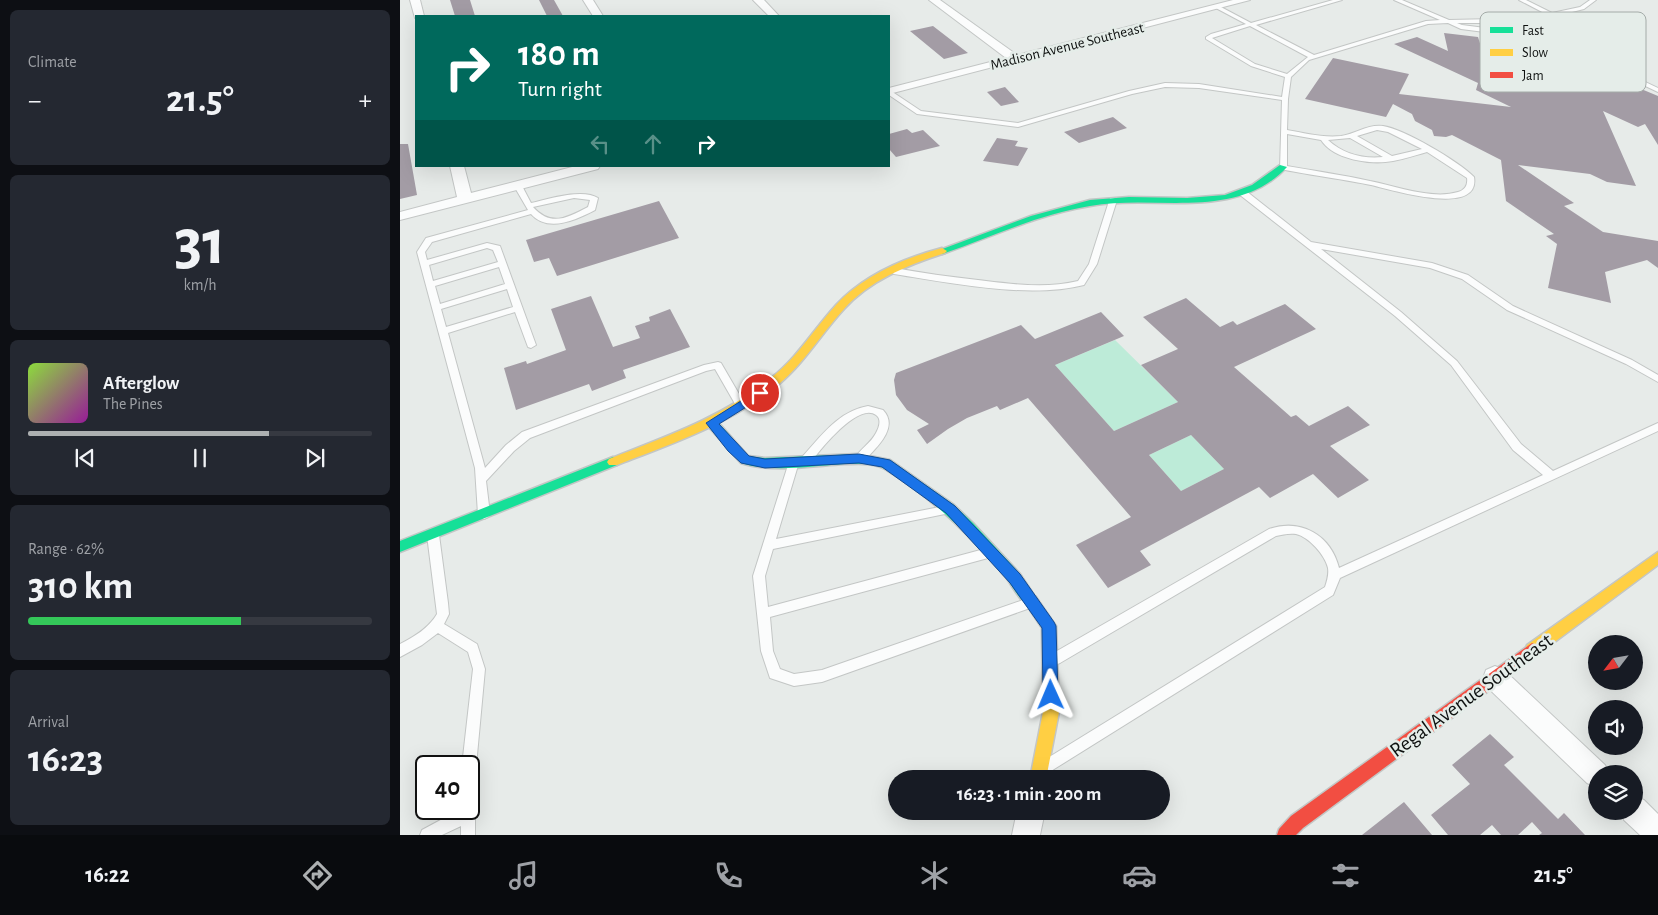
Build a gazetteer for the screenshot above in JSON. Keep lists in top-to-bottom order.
{
  "streets": {
    "street": ["Madison Avenue Southeast", "Regal Avenue Southeast"]
  },
  "legend": ["Fast", "Slow", "Jam"],
  "north": "bottom left",
  "page": {
    "tile": [
      "Climate",
      ["31", "km/h"],
      ["Range · 62%", "310 km"],
      ["Arrival", "16:23"]
    ],
    "turn": ["180 m", "Turn right"],
    "heat": ["−", "21.5°", "+"],
    "song": ["Afterglow", "The Pines"],
    "limit": "40",
    "trip": "16:23 · 1 min · 200 m",
    "tabs": ["16:22", "21.5°"]
  }
}
